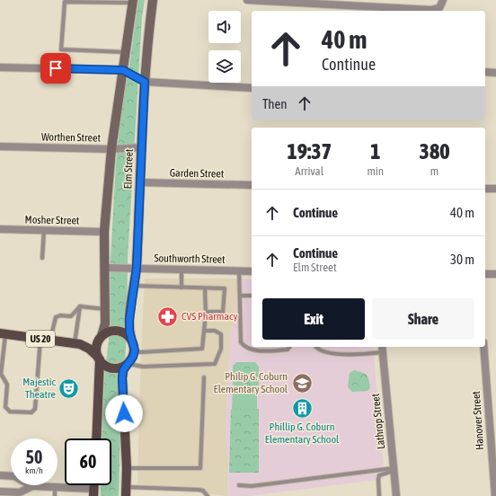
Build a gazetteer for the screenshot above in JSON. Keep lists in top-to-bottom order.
{
  "streets": {
    "main road": ["Elm Street", "US 20"],
    "street": [
      "Worthen Street",
      "Garden Street",
      "Mosher Street",
      "Southworth Street",
      "Hanover Street",
      "Lathrop Street"
    ]
  },
  "crossings": [
    ["Worthen Street", "Elm Street"],
    ["Elm Street", "Garden Street"],
    ["Elm Street", "Mosher Street"],
    ["Elm Street", "Southworth Street"],
    ["Elm Street", "US 20"]
  ],
  "places": {
    "pharmacy": ["CVS Pharmacy"],
    "school or university": ["Philip G. Coburn Elementary School"],
    "theatre": ["Majestic Theatre"],
    "building": ["Phillip G. Coburn Elementary School"]
  },
  "page": {
    "turn": ["40 m", "Continue"],
    "then": "Then",
    "eta": [
      "19:37",
      "Arrival",
      "1",
      "min",
      "380",
      "m"
    ],
    "list": [
      {
        "name": "Continue",
        "value": "40 m"
      },
      {
        "name": "Continue",
        "note": "Elm Street",
        "value": "30 m"
      }
    ],
    "buttons": ["Exit", "Share"],
    "speed": "50 km/h",
    "limit": "60"
  }
}
